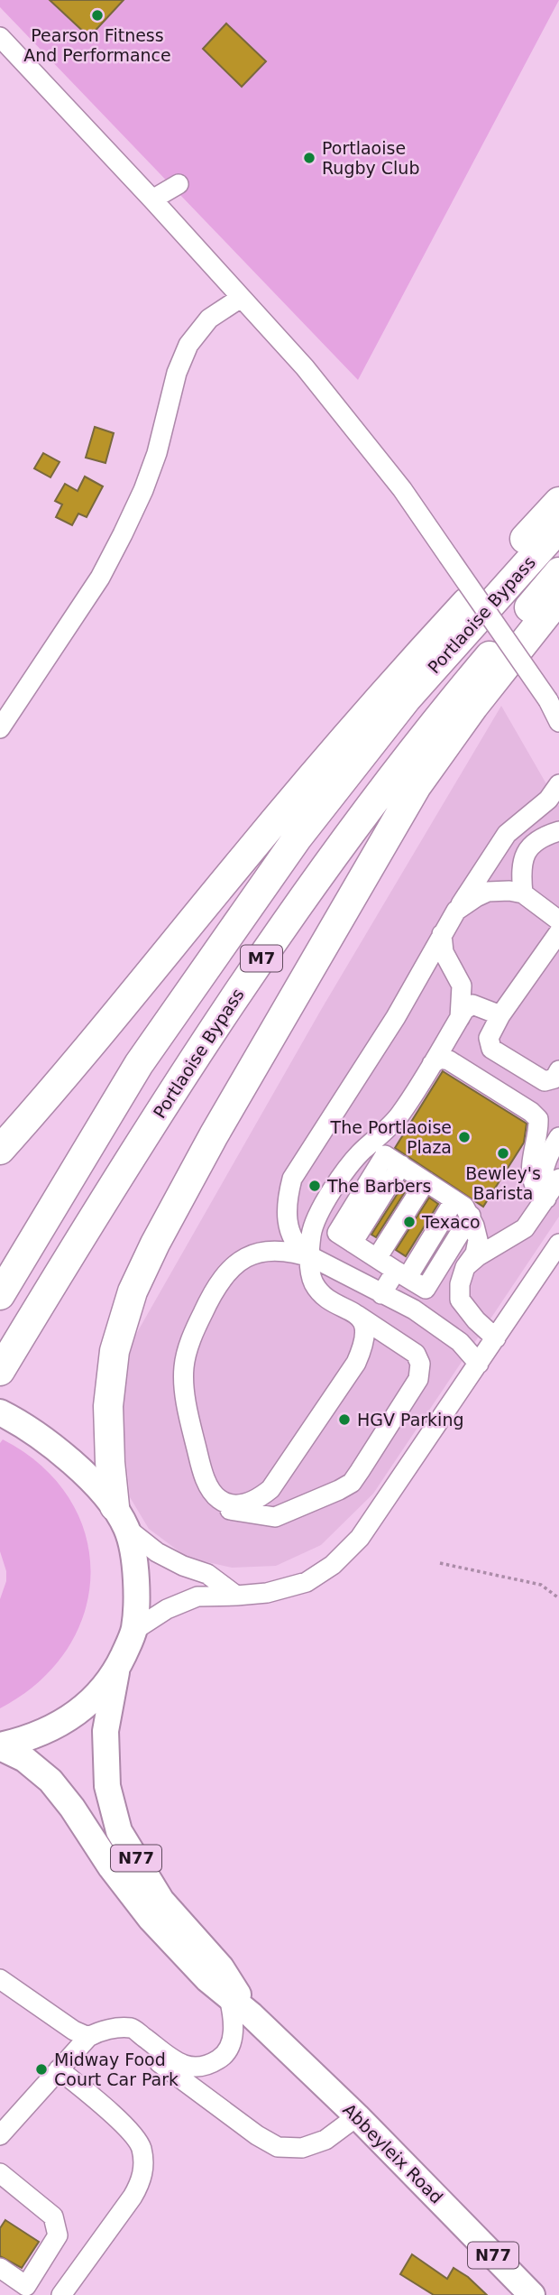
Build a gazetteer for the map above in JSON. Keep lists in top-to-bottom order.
{
  "streets": {
    "highway": ["Portlaoise Bypass", "M7"],
    "main road": ["N77", "Abbeyleix Road"]
  },
  "crossings": [
    ["M7", "N77"],
    ["N77", "Abbeyleix Road"]
  ],
  "places": [
    "Pearson Fitness And Performance",
    "Portlaoise Rugby Club",
    "The Portlaoise Plaza",
    "Bewley's Barista",
    "The Barbers",
    "Texaco",
    "HGV Parking",
    "Midway Food Court Car Park"
  ]
}
